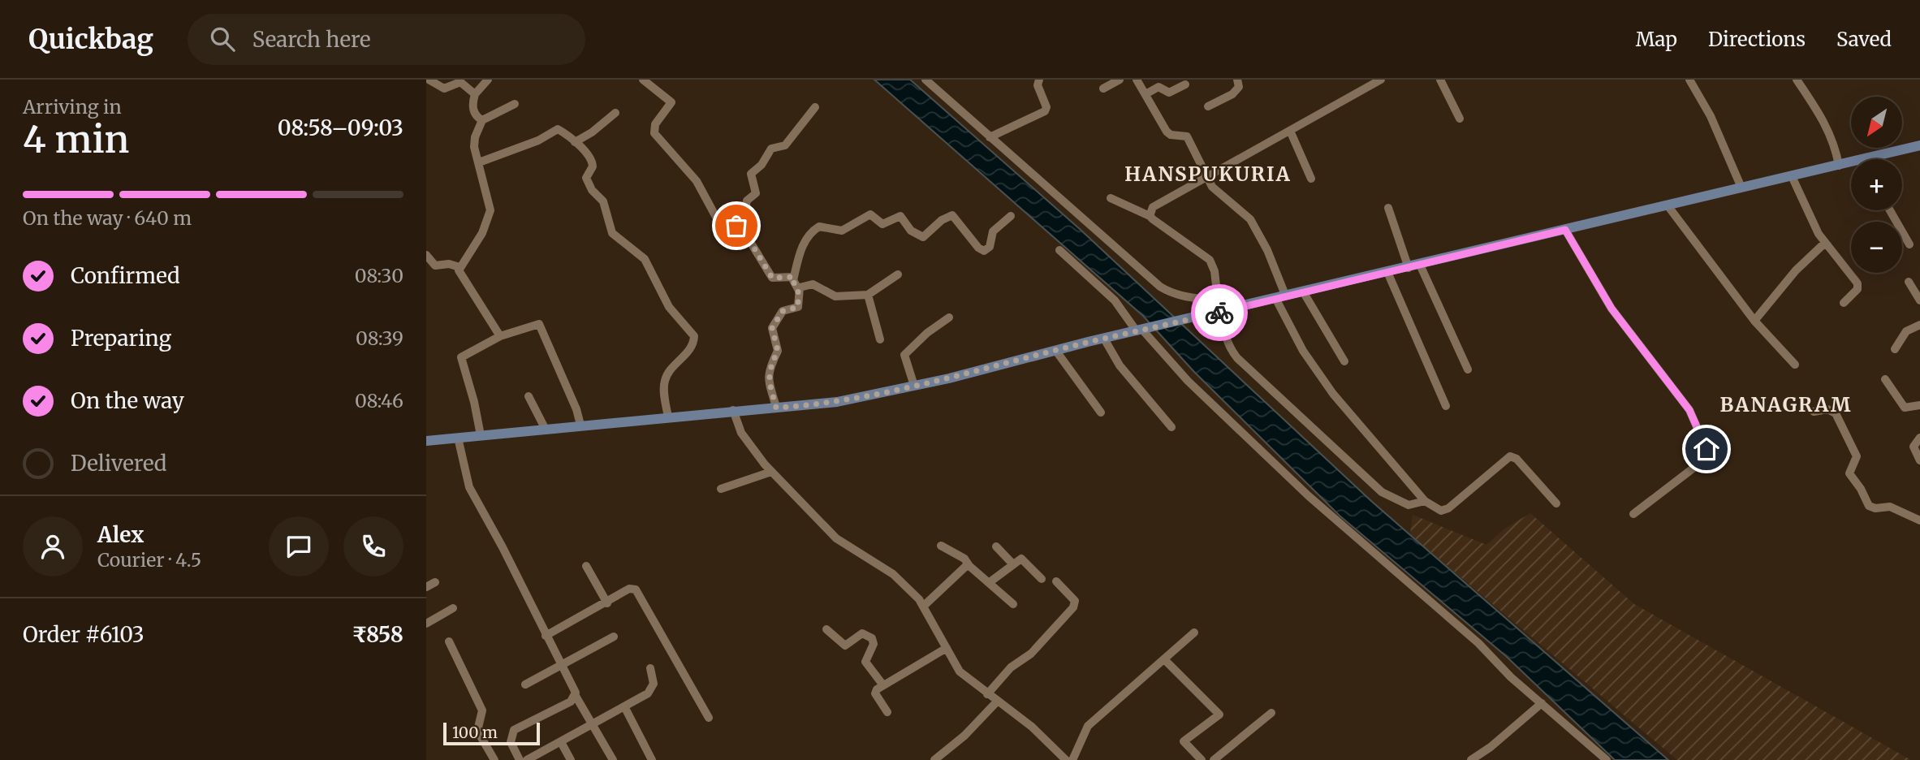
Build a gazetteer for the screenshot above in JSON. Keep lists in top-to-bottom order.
{
  "districts": ["HANSPUKURIA", "BANAGRAM"],
  "scale_bar": "100 m",
  "north": "bottom left",
  "page": {
    "header": "Quickbag",
    "search": "Search here",
    "nav": ["Map", "Directions", "Saved"],
    "heading": ["4 min", "Arriving in", "08:58–09:03"],
    "panel": [
      "Alex",
      "Courier · 4.5",
      "Order #6103",
      "₹858"
    ],
    "map_buttons": ["+", "−"],
    "bar": "On the way · 640 m",
    "list": [
      ["Confirmed", "08:30"],
      ["Preparing", "08:39"],
      ["On the way", "08:46"],
      "Delivered"
    ],
    "scale": "100 m"
  }
}
